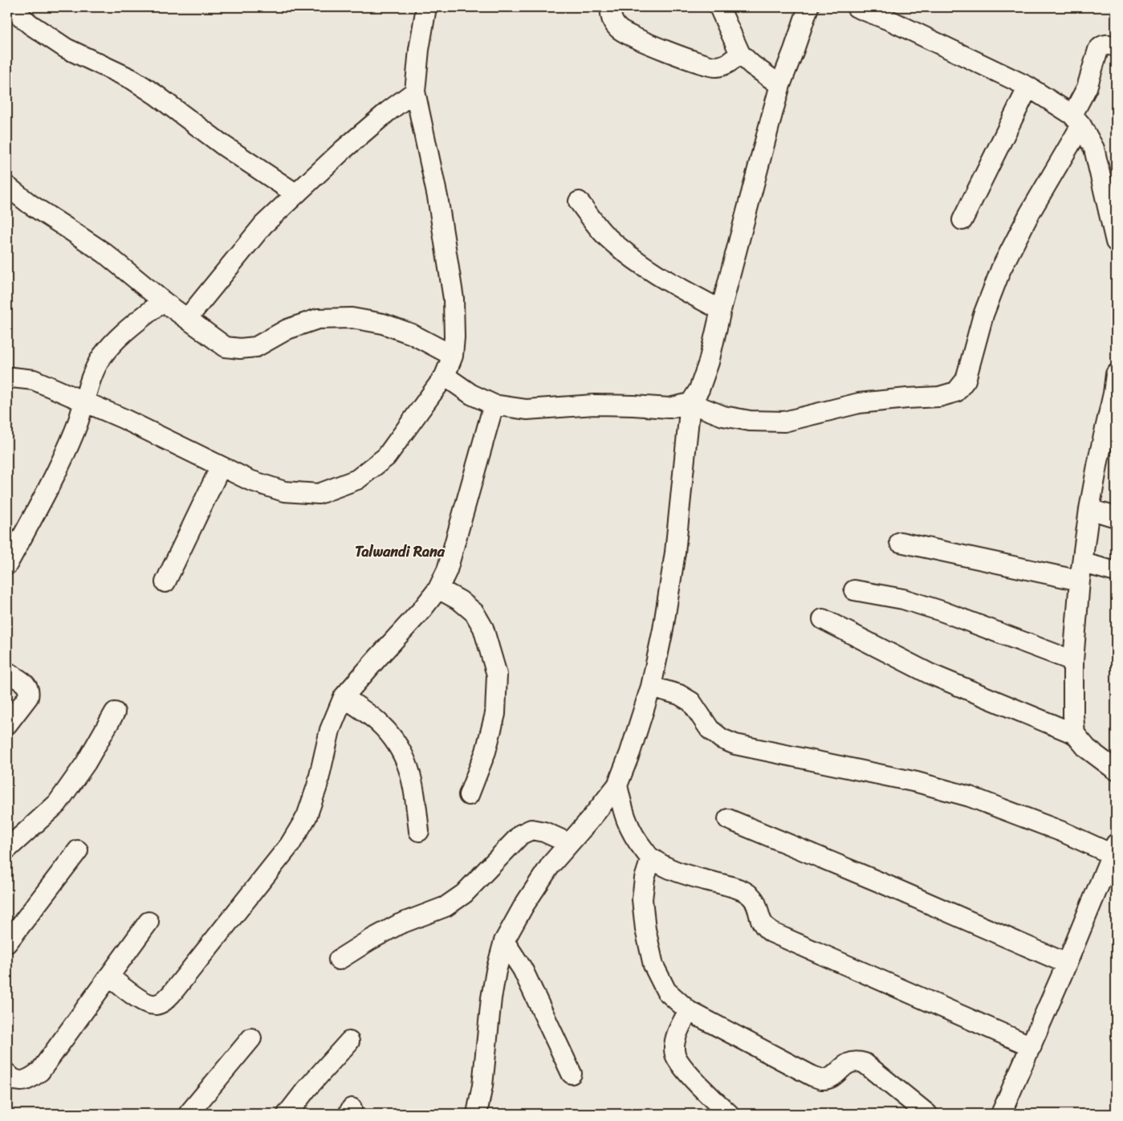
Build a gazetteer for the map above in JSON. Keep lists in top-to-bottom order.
{
  "districts": ["Talwandi Rana"]
}
